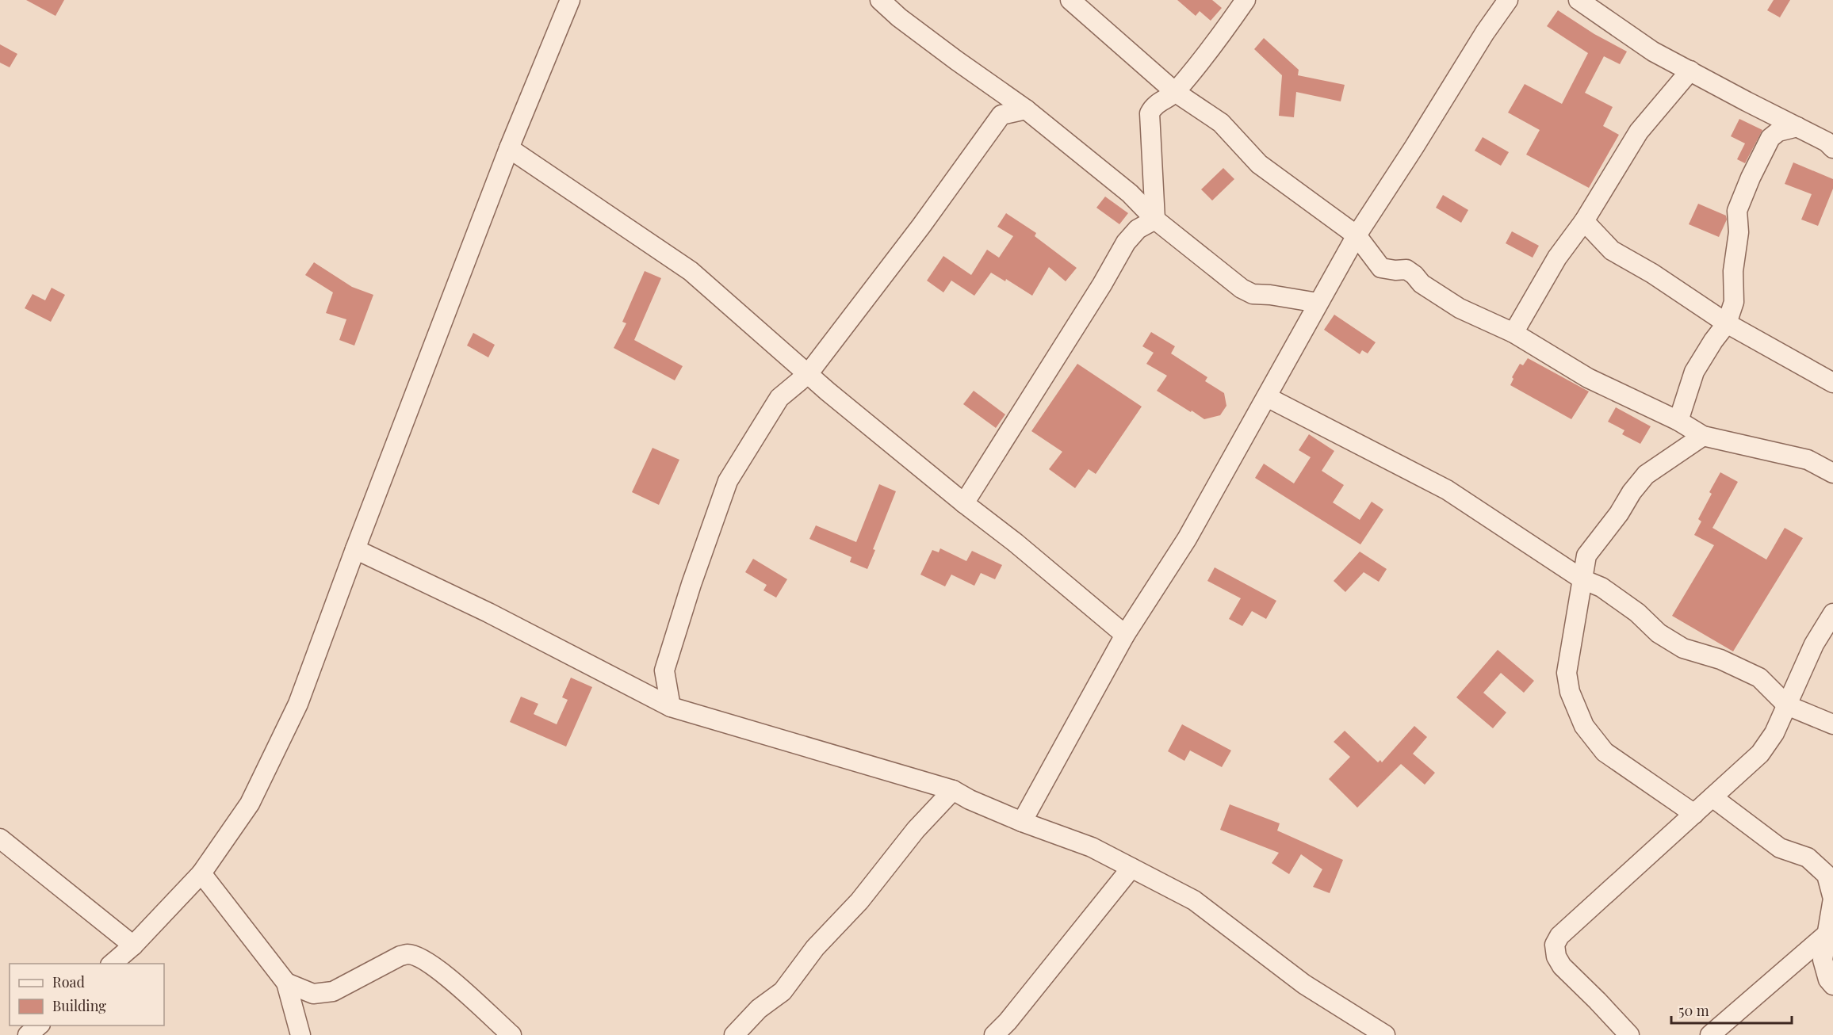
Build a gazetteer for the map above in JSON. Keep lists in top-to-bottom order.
{
  "legend": ["Road", "Building"],
  "scale_bar": "50 m"
}
